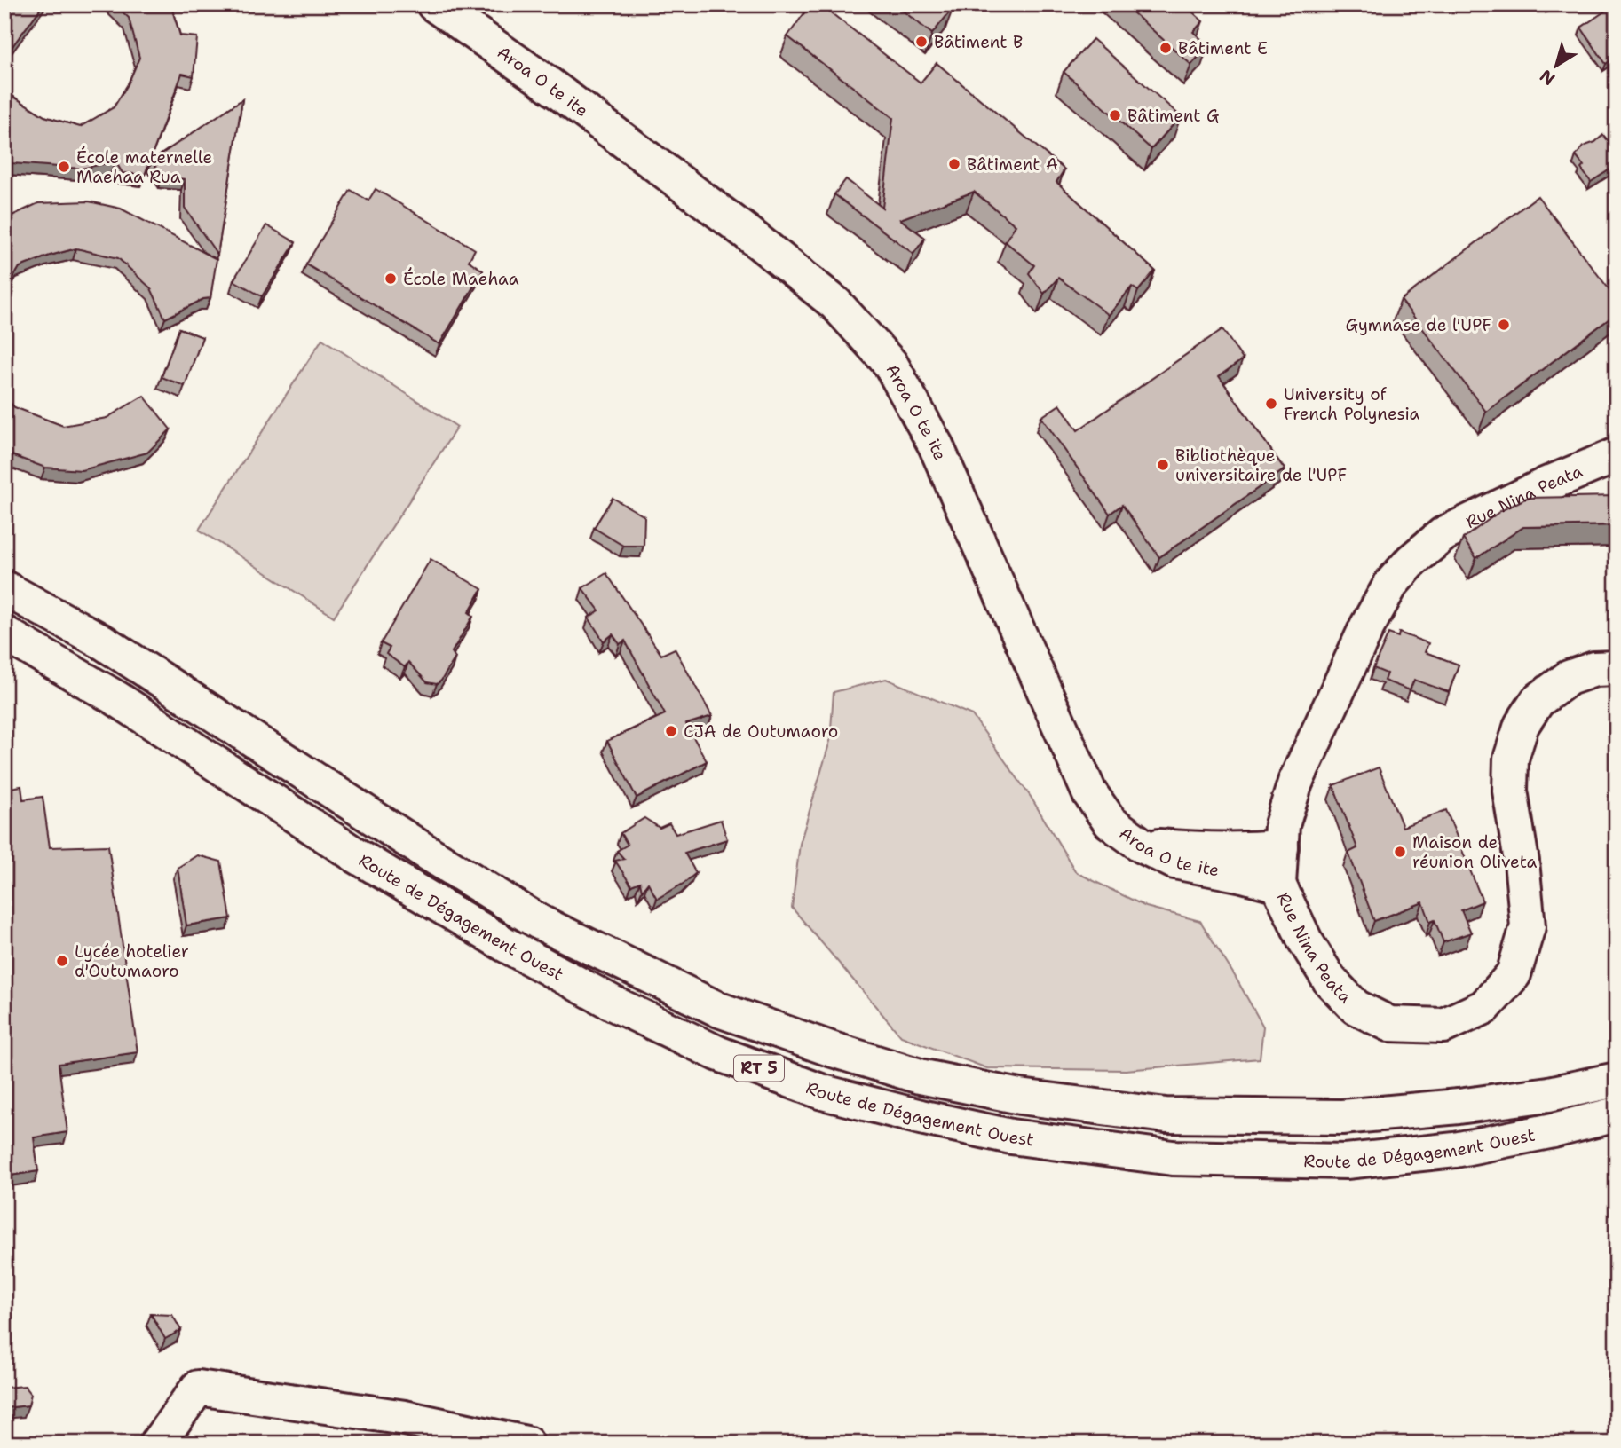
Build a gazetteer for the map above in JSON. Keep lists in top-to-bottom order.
{
  "streets": {
    "main road": [
      "Aroa O te ite",
      "Rue Nina Peata",
      "Route de Dégagement Ouest",
      "RT 5"
    ]
  },
  "crossings": [
    ["Aroa O te ite", "Rue Nina Peata"]
  ],
  "places": [
    "Bâtiment B",
    "Bâtiment E",
    "Bâtiment G",
    "Bâtiment A",
    "École maternelle Maehaa Rua",
    "École Maehaa",
    "Gymnase de l'UPF",
    "University of French Polynesia",
    "Bibliothèque universitaire de l'UPF",
    "CJA de Outumaoro",
    "Maison de réunion Oliveta",
    "Lycée hotelier d'Outumaoro"
  ],
  "north": "bottom left"
}
